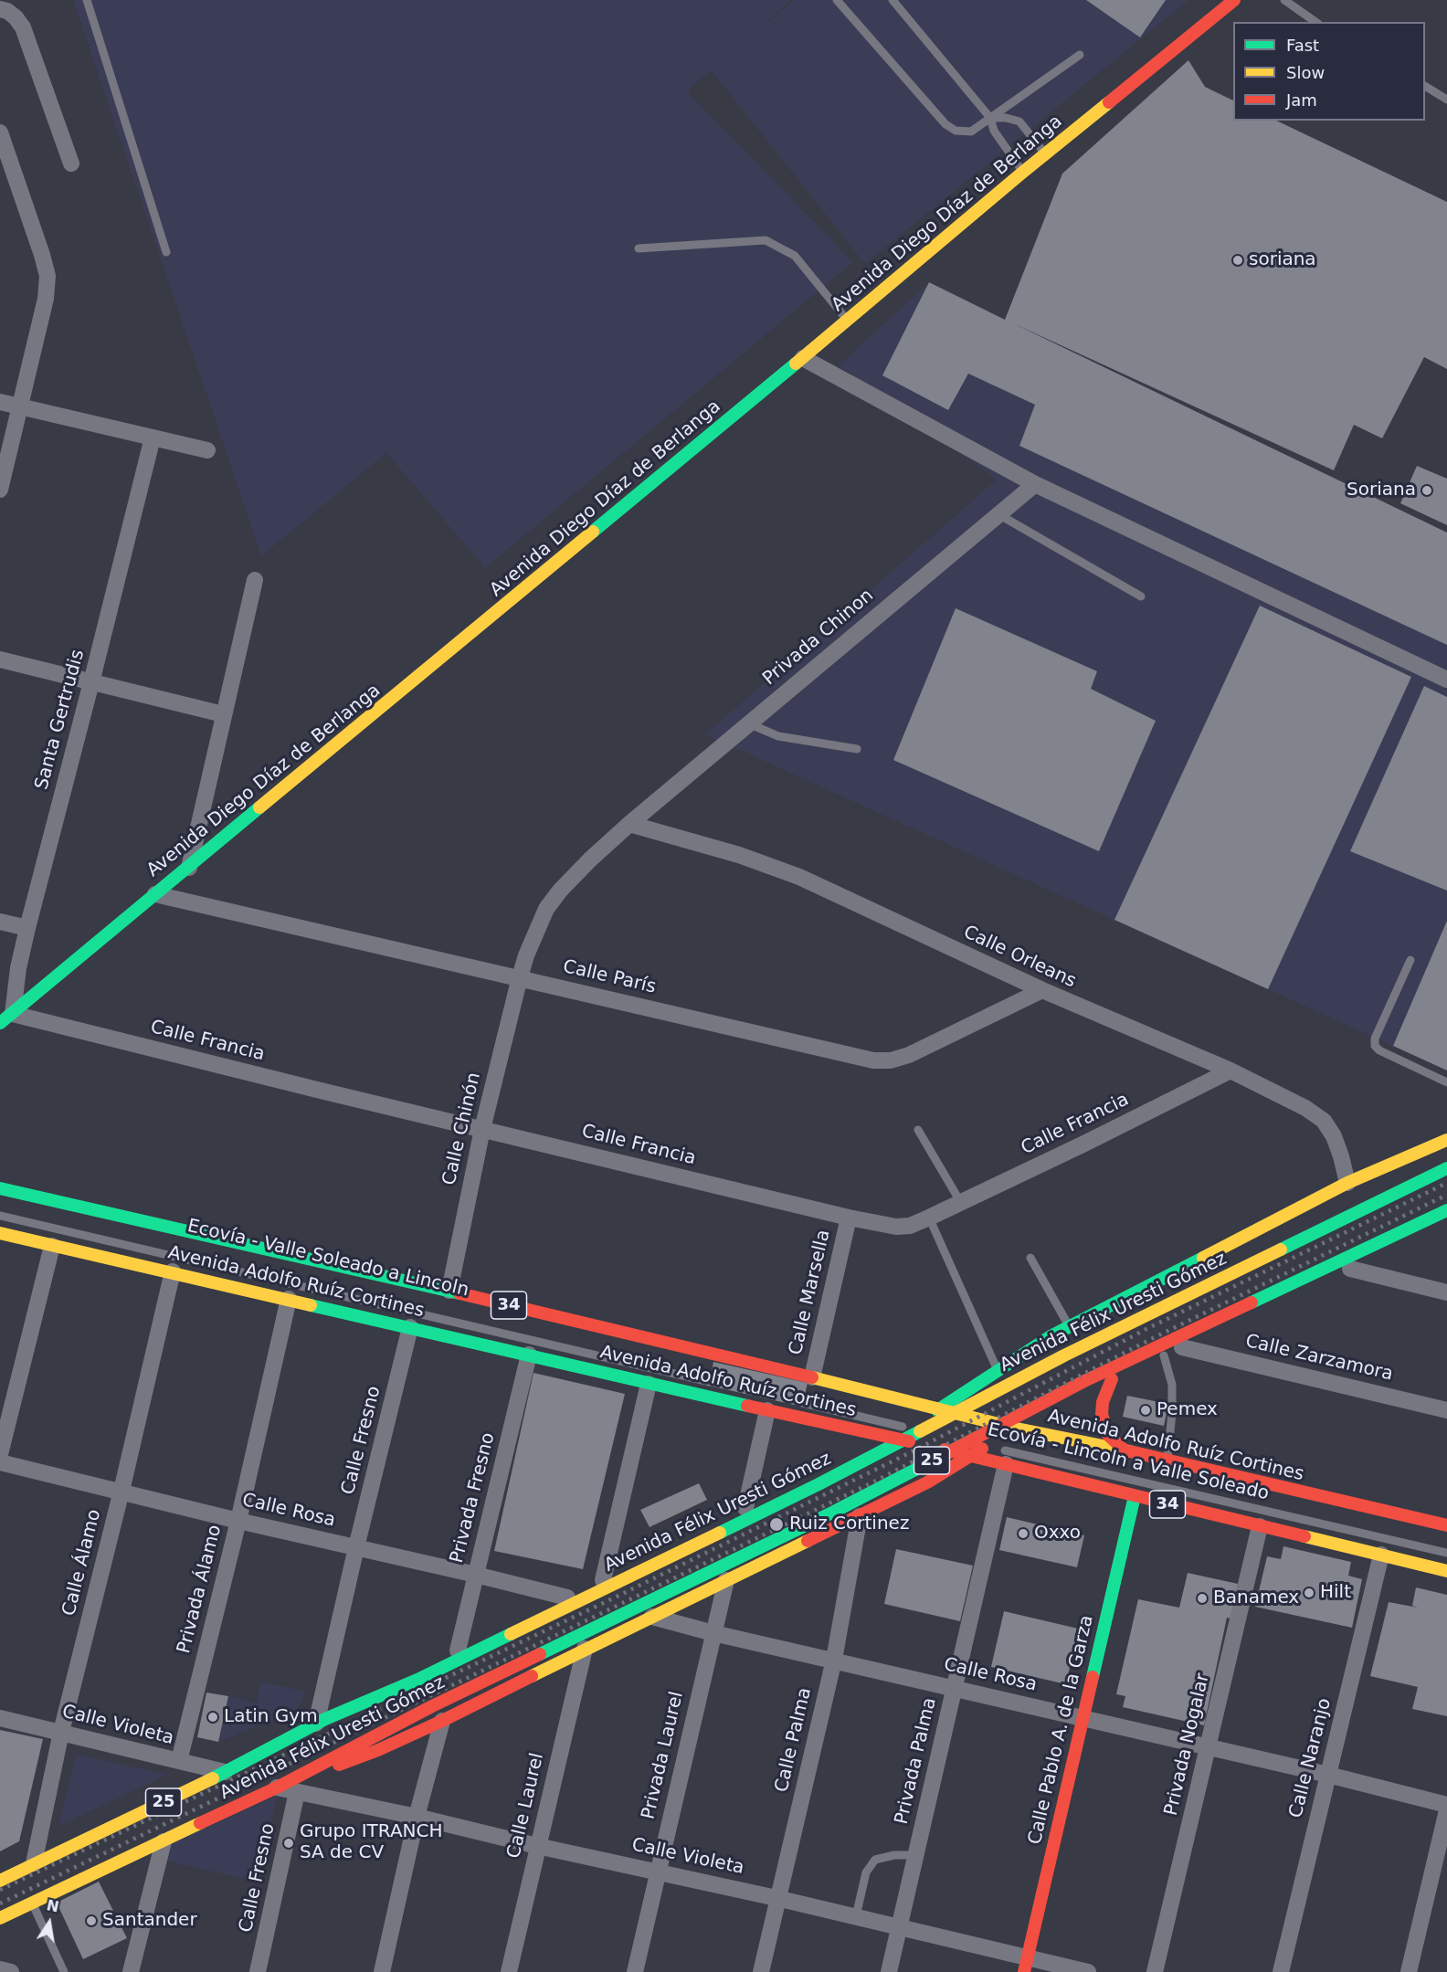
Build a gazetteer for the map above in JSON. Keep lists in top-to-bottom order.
{
  "streets": {
    "main road": [
      "Avenida Diego Díaz de Berlanga",
      "Avenida Adolfo Ruíz Cortines",
      "34",
      "Avenida Félix Uresti Gómez",
      "25",
      "Calle Pablo A. de la Garza"
    ],
    "street": [
      "Privada Chinon",
      "Santa Gertrudis",
      "Calle Orleans",
      "Calle París",
      "Calle Francia",
      "Calle Chinón",
      "Calle Marsella",
      "Calle Zarzamora",
      "Calle Fresno",
      "Privada Fresno",
      "Calle Rosa",
      "Calle Álamo",
      "Privada Álamo",
      "Calle Violeta",
      "Calle Palma",
      "Privada Nogalar",
      "Privada Laurel",
      "Calle Naranjo",
      "Privada Palma",
      "Calle Laurel"
    ],
    "lane": ["Ecovía - Lincoln a Valle Soleado"]
  },
  "crossings": [
    ["Avenida Diego Díaz de Berlanga", "Santa Gertrudis"],
    ["Avenida Diego Díaz de Berlanga", "Calle París"],
    ["Avenida Diego Díaz de Berlanga", "Calle Francia"],
    ["Privada Chinon", "Calle Orleans"],
    ["Privada Chinon", "Calle Chinón"],
    ["Santa Gertrudis", "Calle Francia"],
    ["Calle Orleans", "Calle París"],
    ["Calle Orleans", "Calle Francia"],
    ["Calle Orleans", "Calle Chinón"],
    ["Calle París", "Calle Chinón"],
    ["Calle Francia", "Calle Chinón"],
    ["Calle Francia", "Calle Marsella"],
    ["Calle Chinón", "Avenida Adolfo Ruíz Cortines"],
    ["Avenida Adolfo Ruíz Cortines", "Calle Marsella"],
    ["Avenida Adolfo Ruíz Cortines", "Calle Fresno"],
    ["Avenida Adolfo Ruíz Cortines", "Privada Fresno"],
    ["Avenida Adolfo Ruíz Cortines", "Calle Álamo"],
    ["Avenida Adolfo Ruíz Cortines", "Privada Álamo"],
    ["Avenida Adolfo Ruíz Cortines", "Calle Pablo A. de la Garza"],
    ["Avenida Adolfo Ruíz Cortines", "Privada Nogalar"],
    ["Avenida Adolfo Ruíz Cortines", "Calle Naranjo"],
    ["Avenida Adolfo Ruíz Cortines", "Privada Palma"],
    ["Avenida Félix Uresti Gómez", "Calle Fresno"],
    ["Avenida Félix Uresti Gómez", "Calle Álamo"],
    ["Avenida Félix Uresti Gómez", "Calle Violeta"],
    ["Calle Fresno", "Calle Rosa"],
    ["Calle Fresno", "Calle Violeta"],
    ["Privada Fresno", "Calle Rosa"],
    ["Calle Rosa", "Calle Álamo"],
    ["Calle Rosa", "Privada Álamo"],
    ["Calle Rosa", "Calle Pablo A. de la Garza"],
    ["Calle Rosa", "Calle Palma"],
    ["Calle Rosa", "Privada Nogalar"],
    ["Calle Rosa", "Privada Laurel"],
    ["Calle Rosa", "Calle Naranjo"],
    ["Calle Rosa", "Privada Palma"],
    ["Calle Álamo", "Calle Violeta"],
    ["Privada Álamo", "Calle Violeta"],
    ["Calle Violeta", "Calle Pablo A. de la Garza"],
    ["Calle Violeta", "Calle Palma"],
    ["Calle Violeta", "Privada Laurel"],
    ["Calle Violeta", "Privada Palma"],
    ["Calle Violeta", "Calle Laurel"]
  ],
  "places": [
    "soriana",
    "Soriana",
    "Pemex",
    "Ruiz Cortinez",
    "Oxxo",
    "Hilt",
    "Banamex",
    "Latin Gym",
    "Grupo ITRANCH SA de CV",
    "Santander"
  ],
  "legend": ["Fast", "Slow", "Jam"],
  "north": "top"
}
